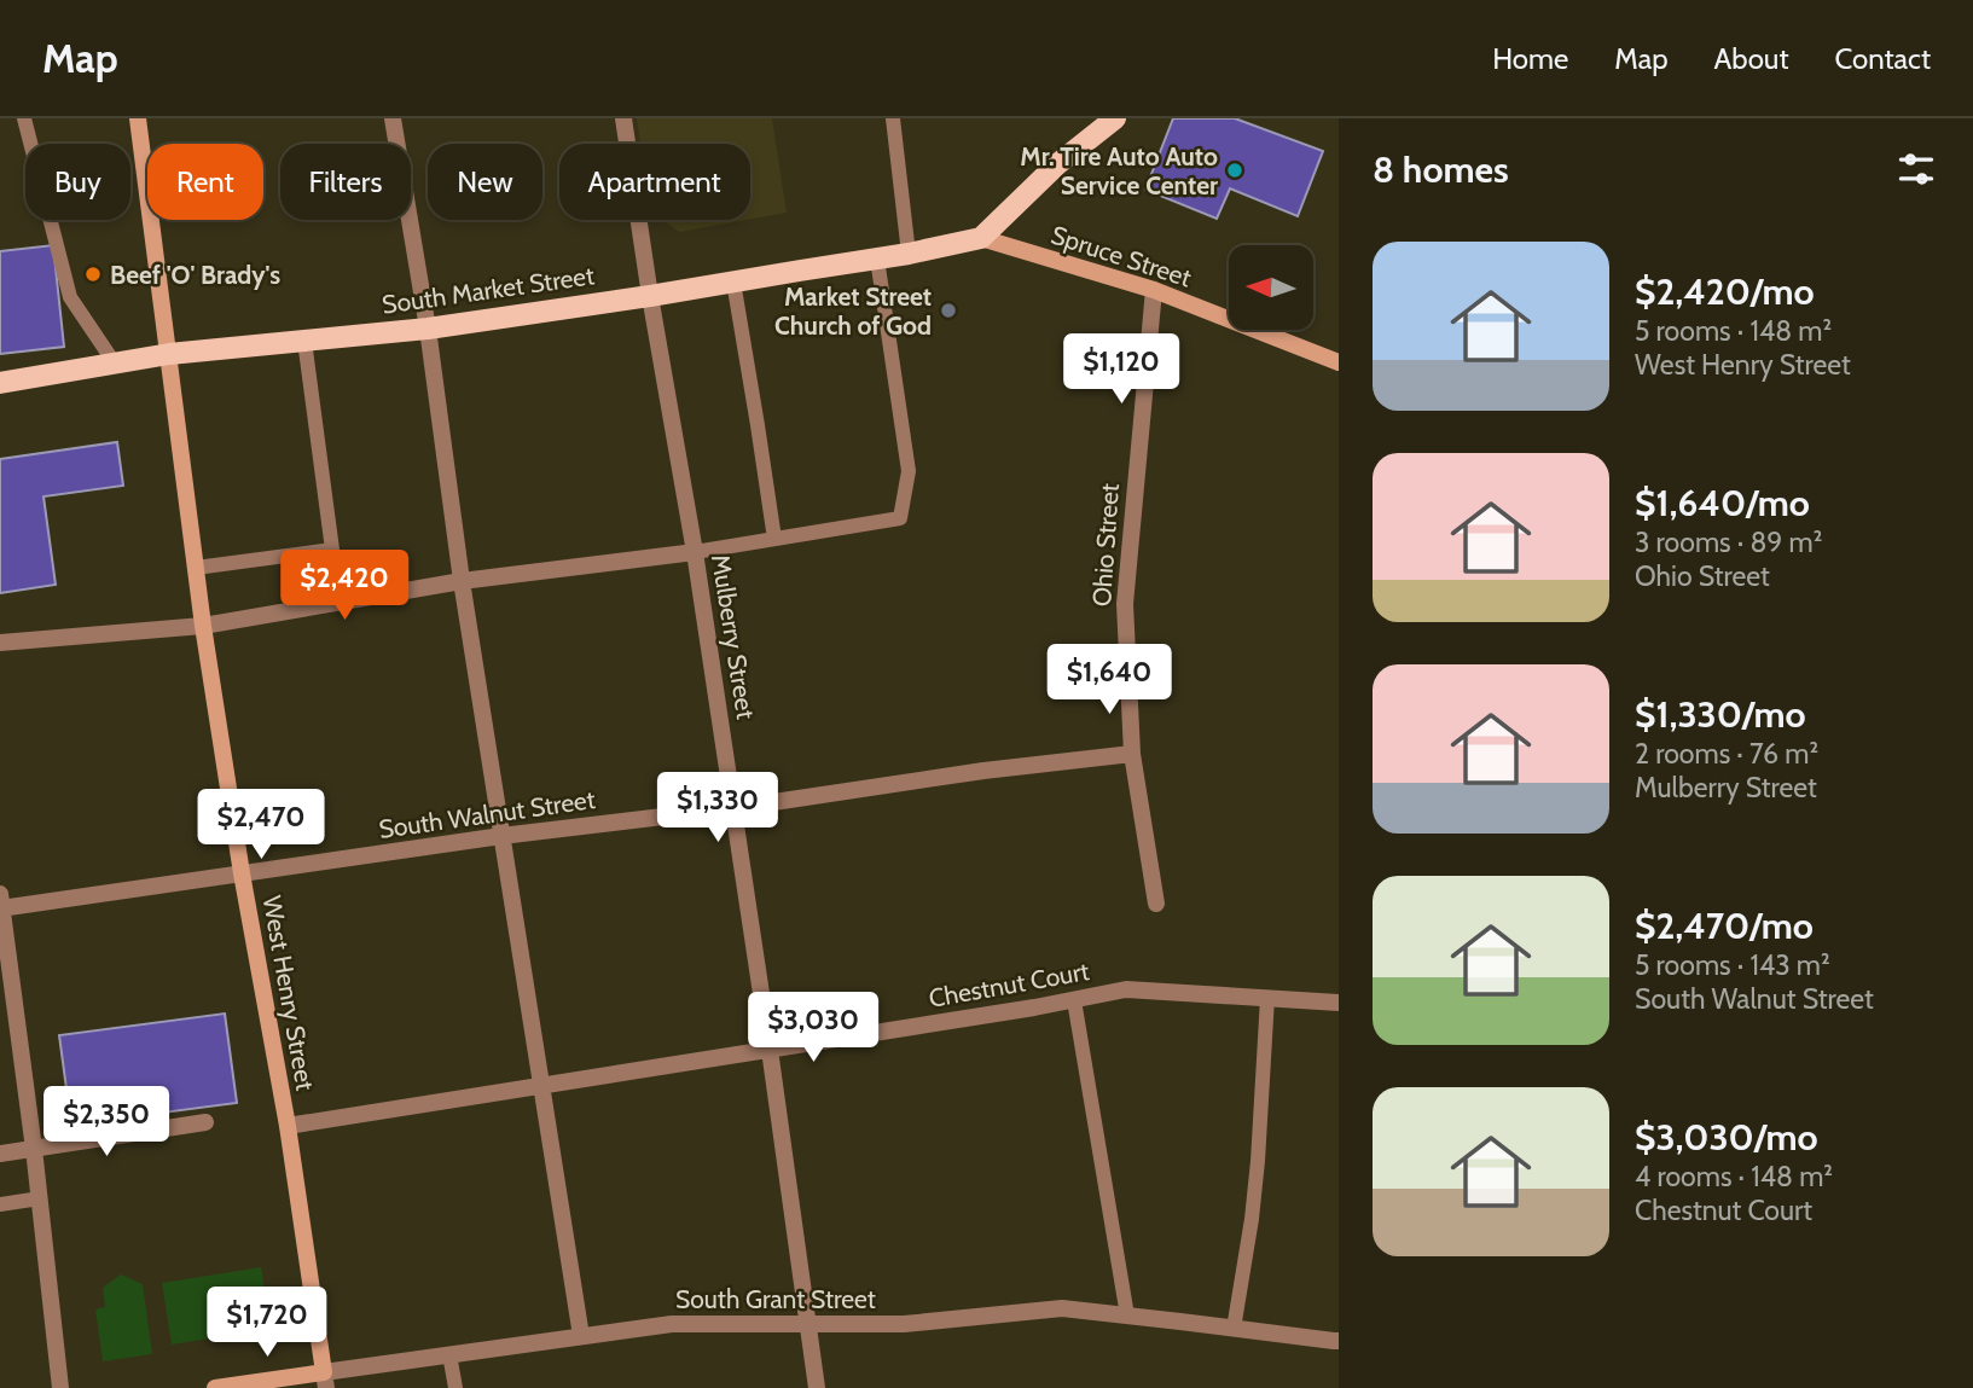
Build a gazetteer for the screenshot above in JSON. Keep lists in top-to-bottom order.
{
  "streets": {
    "main road": ["South Market Street"],
    "street": [
      "Spruce Street",
      "Ohio Street",
      "Mulberry Street",
      "South Walnut Street",
      "Chestnut Court",
      "West Henry Street",
      "South Grant Street"
    ]
  },
  "crossings": [
    ["Spruce Street", "South Market Street"],
    ["Spruce Street", "Ohio Street"],
    ["South Market Street", "Mulberry Street"],
    ["South Market Street", "West Henry Street"],
    ["Ohio Street", "South Walnut Street"],
    ["Mulberry Street", "South Walnut Street"],
    ["Mulberry Street", "Chestnut Court"],
    ["Mulberry Street", "South Grant Street"],
    ["South Walnut Street", "West Henry Street"],
    ["Chestnut Court", "West Henry Street"],
    ["West Henry Street", "South Grant Street"]
  ],
  "places": ["Mr. Tire Auto Auto Service Center", "Beef 'O' Brady's", "Market Street Church of God"],
  "north": "left",
  "page": {
    "header": "Map",
    "nav": [
      "Home",
      "Map",
      "About",
      "Contact"
    ],
    "heading": "8 homes",
    "chip": [
      "Buy",
      "Rent",
      "Filters",
      "New",
      "Apartment"
    ],
    "list": [
      {
        "name": "$2,420/mo",
        "note": "5 rooms · 148 m² · West Henry Street"
      },
      {
        "name": "$1,640/mo",
        "note": "3 rooms · 89 m² · Ohio Street"
      },
      {
        "name": "$1,330/mo",
        "note": "2 rooms · 76 m² · Mulberry Street"
      },
      {
        "name": "$2,470/mo",
        "note": "5 rooms · 143 m² · South Walnut Street"
      },
      {
        "name": "$3,030/mo",
        "note": "4 rooms · 148 m² · Chestnut Court"
      }
    ],
    "price": [
      "$1,120",
      "$2,420",
      "$1,640",
      "$1,330",
      "$2,470",
      "$3,030",
      "$2,350",
      "$1,720"
    ]
  }
}
